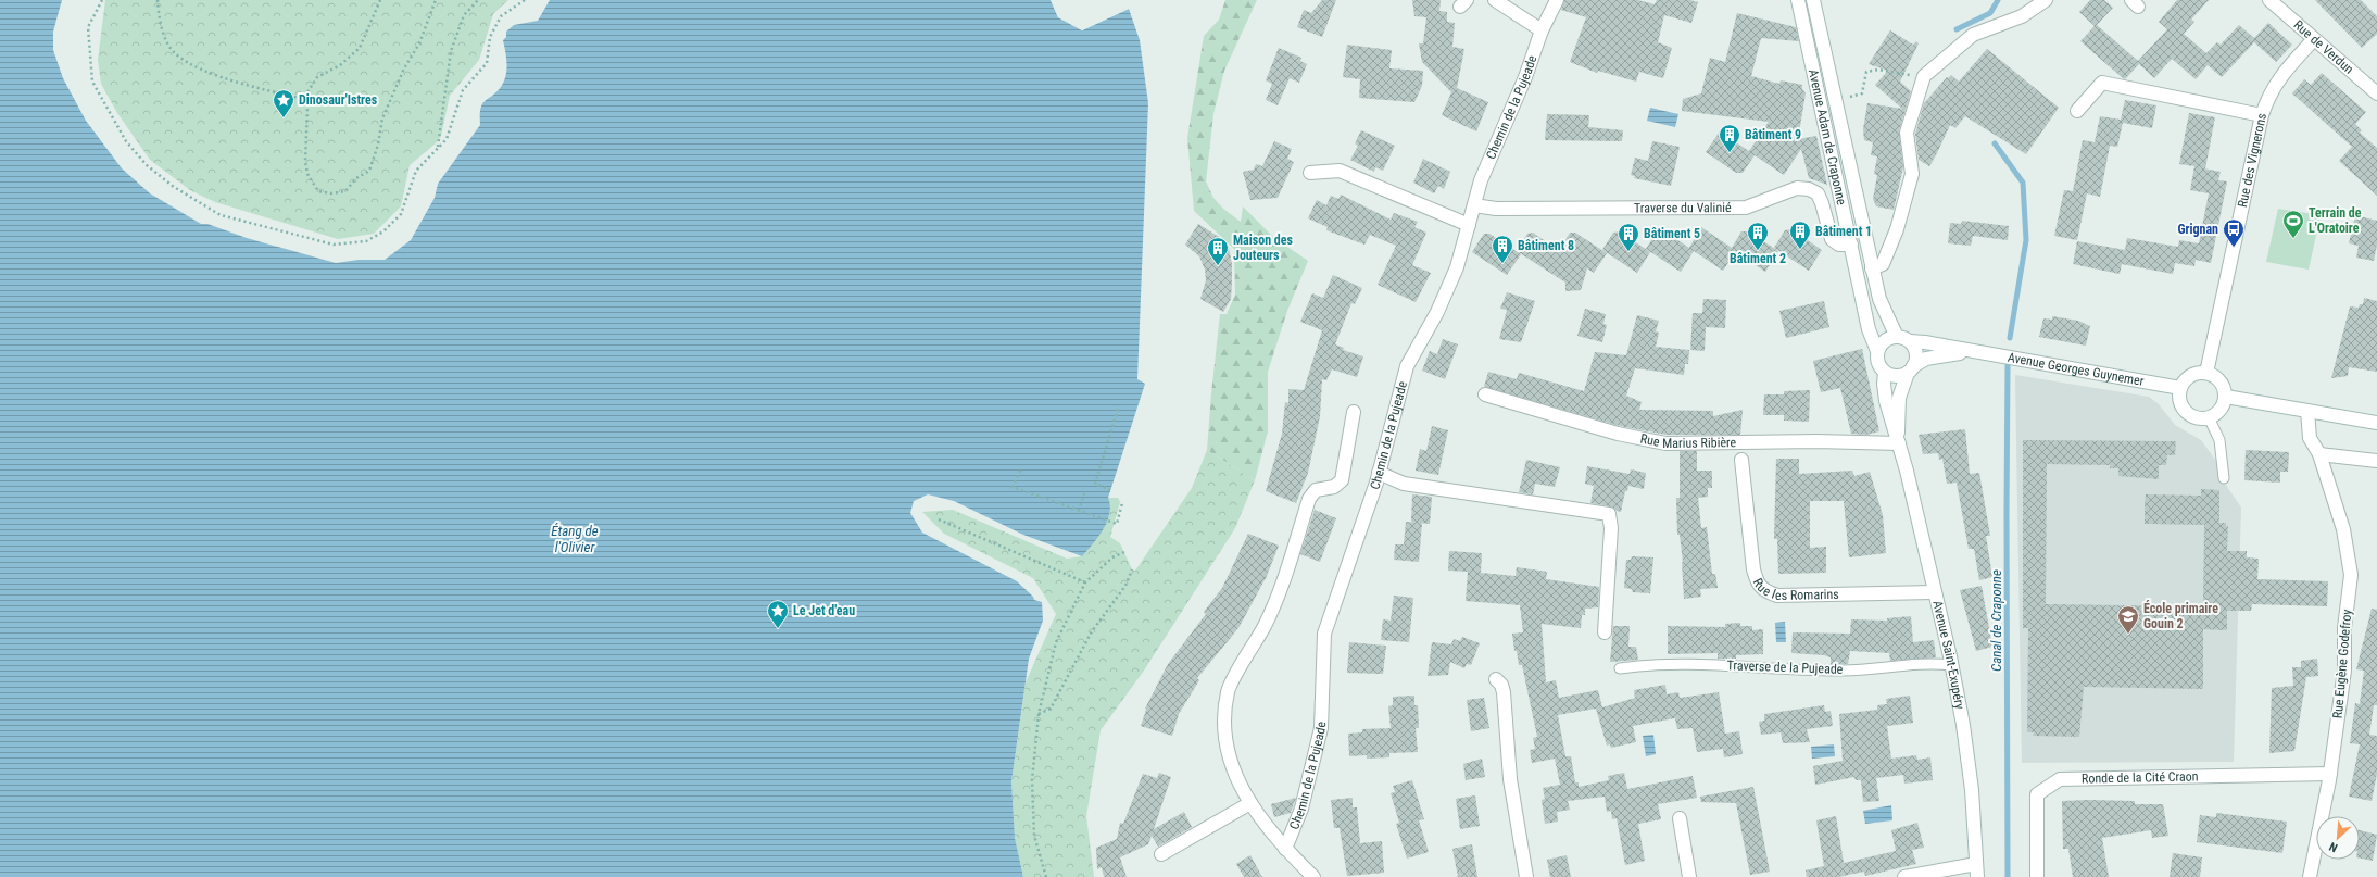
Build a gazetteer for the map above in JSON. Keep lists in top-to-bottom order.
{
  "streets": {
    "street": [
      "Rue de Verdun",
      "Chemin de la Pujeade",
      "Avenue Adam de Craponne",
      "Rue des Vignerons",
      "Traverse du Valinié",
      "Avenue Georges Guynemer",
      "Rue Marius Ribière",
      "Rue les Romarins",
      "Avenue Saint-Exupéry",
      "Rue Eugène Godefroy",
      "Ronde de la Cité Craon"
    ],
    "lane": ["Traverse de la Pujeade"]
  },
  "crossings": [
    ["Rue de Verdun", "Rue des Vignerons"],
    ["Chemin de la Pujeade", "Traverse du Valinié"],
    ["Avenue Adam de Craponne", "Traverse du Valinié"],
    ["Rue des Vignerons", "Avenue Georges Guynemer"],
    ["Rue Marius Ribière", "Avenue Saint-Exupéry"],
    ["Rue les Romarins", "Avenue Saint-Exupéry"],
    ["Avenue Saint-Exupéry", "Traverse de la Pujeade"],
    ["Rue Eugène Godefroy", "Ronde de la Cité Craon"]
  ],
  "water": ["Étang de l'Olivier", "Canal de Craponne"],
  "places": {
    "place": ["Dinosaur'Istres", "Le Jet d'eau"],
    "building": [
      "Bâtiment 9",
      "Bâtiment 1",
      "Bâtiment 2",
      "Bâtiment 5",
      "Bâtiment 8",
      "Maison des Jouteurs"
    ],
    "sports": ["Terrain de L'Oratoire"],
    "bus stop": ["Grignan"],
    "school or university": ["École primaire Gouin 2"]
  },
  "north": "bottom left"
}
